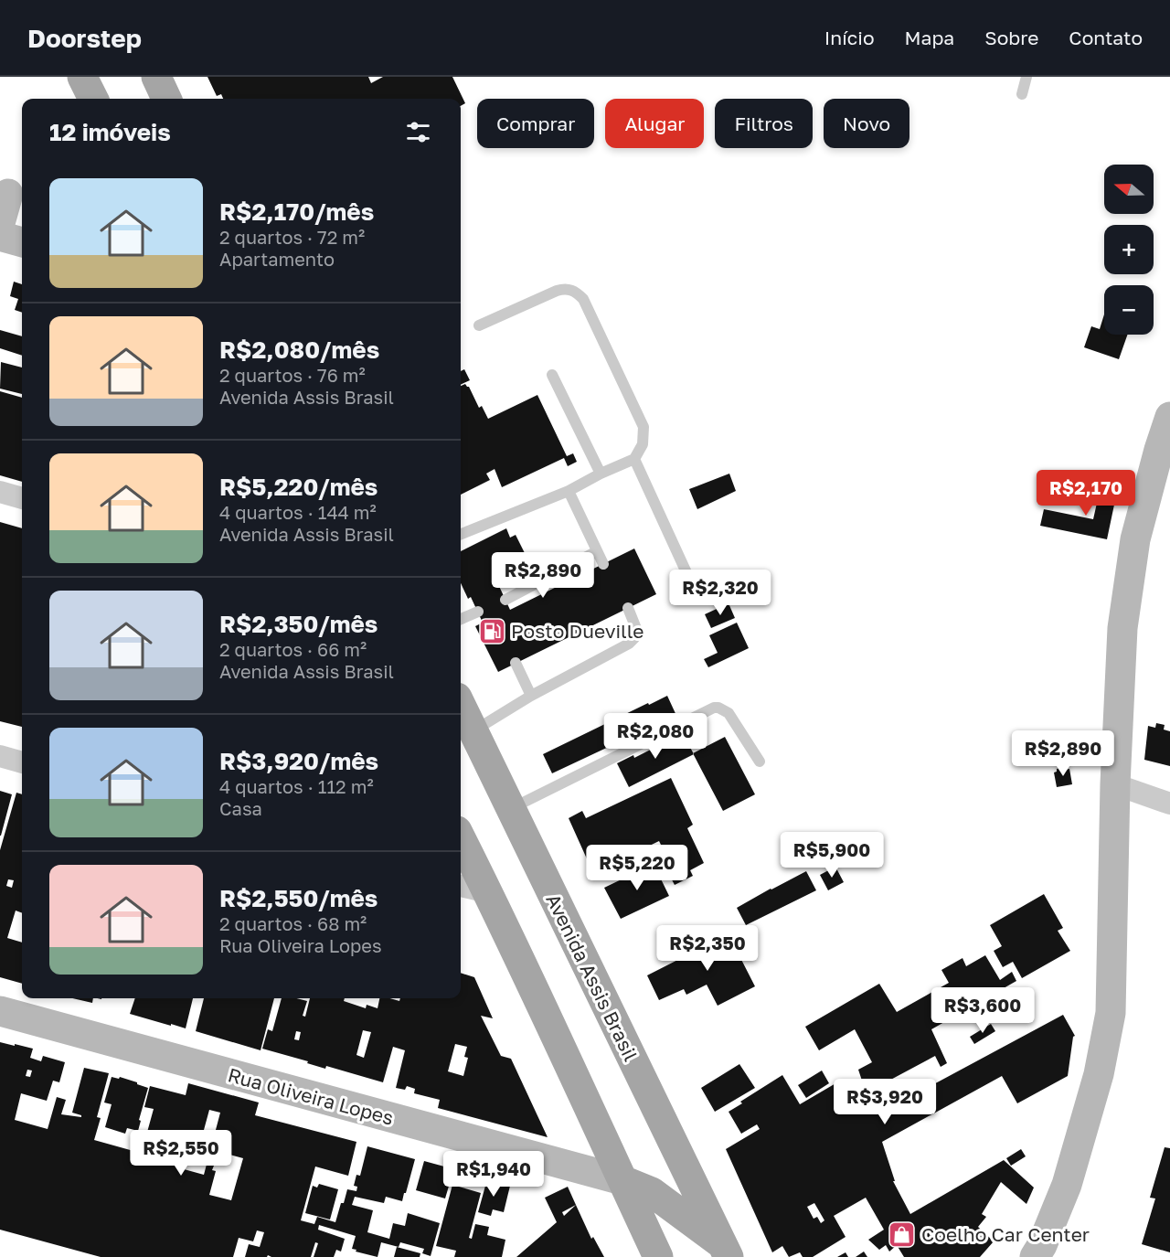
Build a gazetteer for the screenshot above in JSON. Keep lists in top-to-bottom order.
{
  "streets": {
    "main road": ["Avenida Assis Brasil", "Rua Oliveira Lopes"]
  },
  "places": {
    "fuel station": ["Posto Dueville"],
    "shop": ["Coelho Car Center"]
  },
  "north": "left",
  "page": {
    "header": "Doorstep",
    "nav": [
      "Início",
      "Mapa",
      "Sobre",
      "Contato"
    ],
    "chip": [
      "Comprar",
      "Alugar",
      "Filtros",
      "Novo"
    ],
    "heading": "12 imóveis",
    "map_buttons": ["+", "−"],
    "list": [
      {
        "name": "R$2,170/mês",
        "note": "2 quartos · 72 m² · Apartamento"
      },
      {
        "name": "R$2,080/mês",
        "note": "2 quartos · 76 m² · Avenida Assis Brasil"
      },
      {
        "name": "R$5,220/mês",
        "note": "4 quartos · 144 m² · Avenida Assis Brasil"
      },
      {
        "name": "R$2,350/mês",
        "note": "2 quartos · 66 m² · Avenida Assis Brasil"
      },
      {
        "name": "R$3,920/mês",
        "note": "4 quartos · 112 m² · Casa"
      },
      {
        "name": "R$2,550/mês",
        "note": "2 quartos · 68 m² · Rua Oliveira Lopes"
      }
    ],
    "price": [
      "R$2,170",
      "R$2,890",
      "R$2,320",
      "R$2,080",
      "R$2,890",
      "R$5,900",
      "R$5,220",
      "R$2,350",
      "R$3,600",
      "R$3,920",
      "R$2,550",
      "R$1,940"
    ]
  }
}
